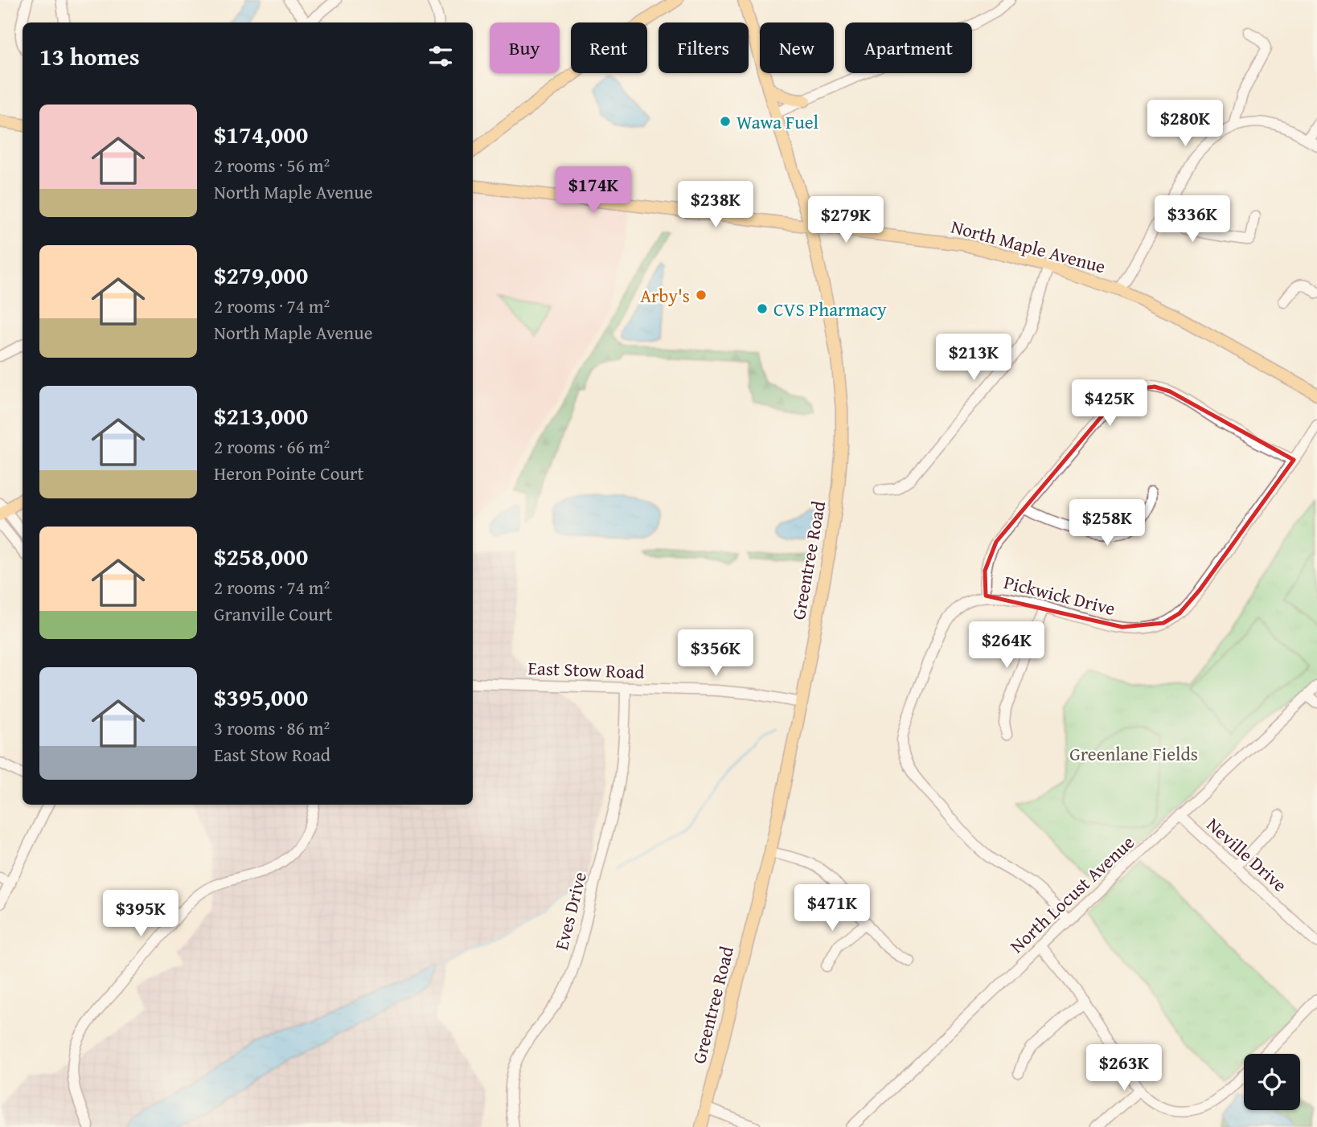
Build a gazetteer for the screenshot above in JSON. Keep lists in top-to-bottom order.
{
  "streets": {
    "main road": ["North Maple Avenue", "Greentree Road"],
    "street": [
      "Pickwick Drive",
      "East Stow Road",
      "Neville Drive",
      "North Locust Avenue",
      "Eves Drive"
    ]
  },
  "crossings": [
    ["North Maple Avenue", "Greentree Road"],
    ["Greentree Road", "East Stow Road"],
    ["Pickwick Drive", "North Locust Avenue"],
    ["East Stow Road", "Eves Drive"],
    ["Neville Drive", "North Locust Avenue"]
  ],
  "parks": ["Greenlane Fields"],
  "places": ["Wawa Fuel", "Arby's", "CVS Pharmacy"],
  "page": {
    "chip": [
      "Buy",
      "Rent",
      "Filters",
      "New",
      "Apartment"
    ],
    "heading": "13 homes",
    "list": [
      {
        "name": "$174,000",
        "note": "2 rooms · 56 m² · North Maple Avenue"
      },
      {
        "name": "$279,000",
        "note": "2 rooms · 74 m² · North Maple Avenue"
      },
      {
        "name": "$213,000",
        "note": "2 rooms · 66 m² · Heron Pointe Court"
      },
      {
        "name": "$258,000",
        "note": "2 rooms · 74 m² · Granville Court"
      },
      {
        "name": "$395,000",
        "note": "3 rooms · 86 m² · East Stow Road"
      }
    ],
    "price": [
      "$280K",
      "$174K",
      "$238K",
      "$336K",
      "$279K",
      "$213K",
      "$425K",
      "$258K",
      "$264K",
      "$356K",
      "$471K",
      "$395K",
      "$263K"
    ]
  }
}
